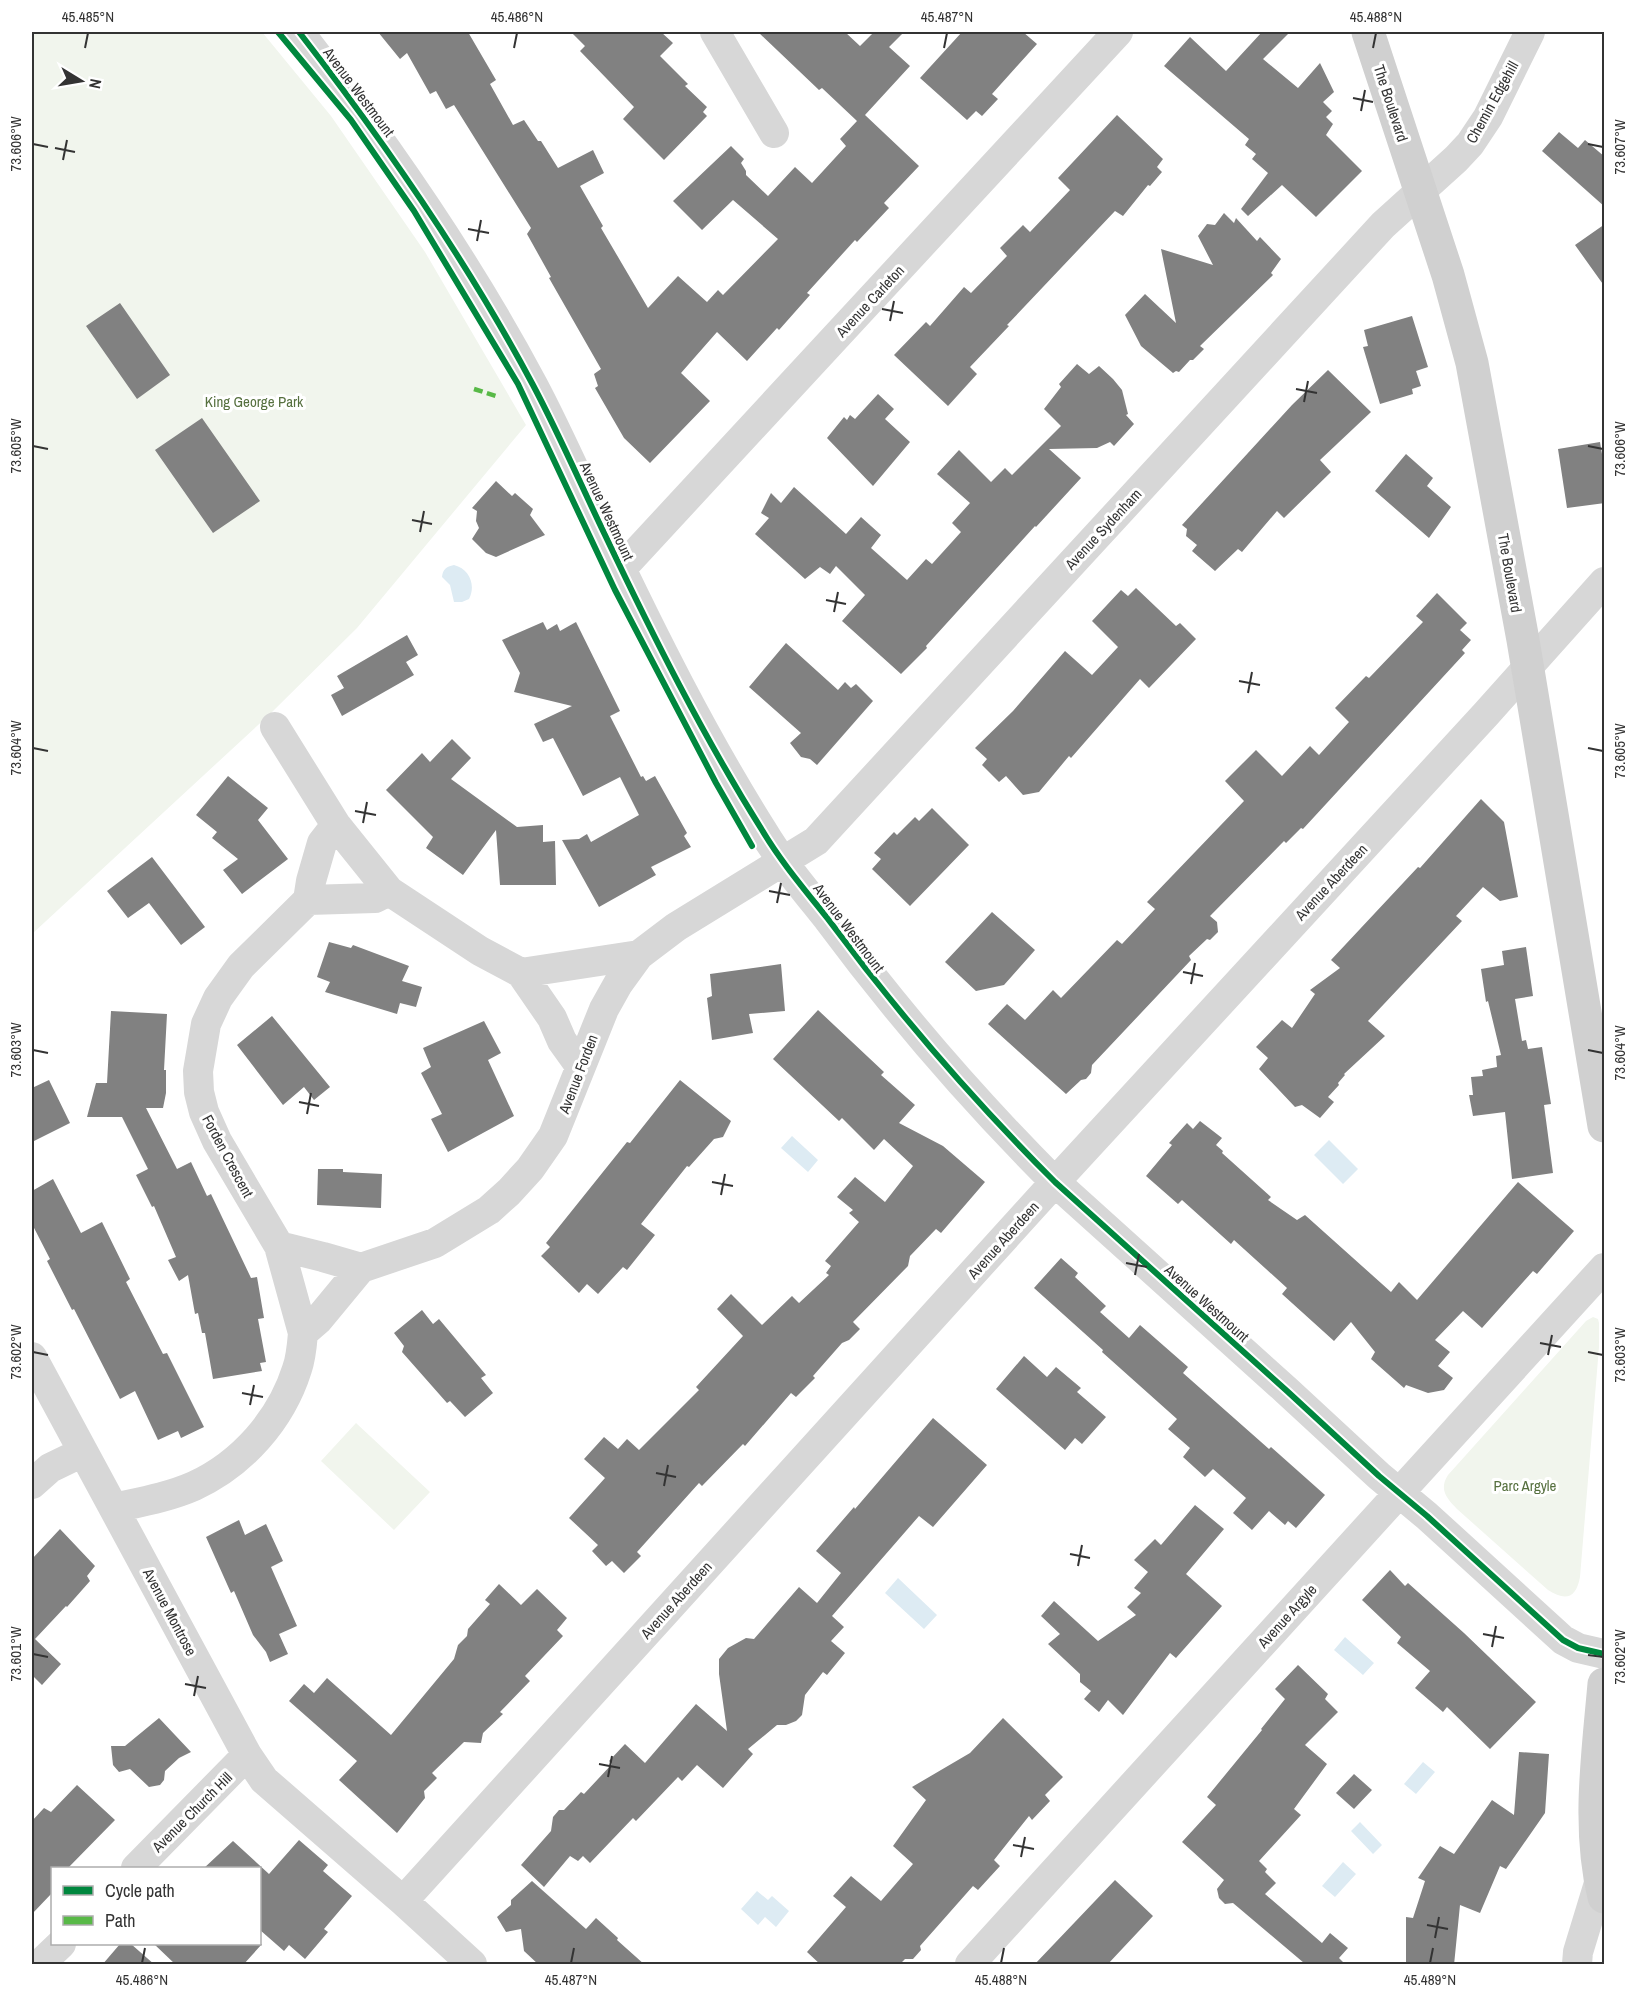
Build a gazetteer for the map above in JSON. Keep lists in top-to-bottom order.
{
  "streets": {
    "main road": ["The Boulevard"],
    "street": [
      "Avenue Westmount",
      "Chemin Edgehill",
      "Avenue Carleton",
      "Avenue Sydenham",
      "Avenue Aberdeen",
      "Avenue Forden",
      "Forden Crescent",
      "Avenue Montrose",
      "Avenue Argyle",
      "Avenue Church Hill"
    ]
  },
  "crossings": [
    ["Avenue Westmount", "Avenue Carleton"],
    ["Avenue Westmount", "Avenue Sydenham"],
    ["Avenue Westmount", "Avenue Aberdeen"],
    ["Avenue Westmount", "Avenue Forden"],
    ["Avenue Westmount", "Avenue Argyle"],
    ["Chemin Edgehill", "The Boulevard"],
    ["Chemin Edgehill", "Avenue Sydenham"],
    ["The Boulevard", "Avenue Sydenham"],
    ["The Boulevard", "Avenue Aberdeen"],
    ["Avenue Sydenham", "Avenue Forden"],
    ["Avenue Aberdeen", "Avenue Montrose"],
    ["Avenue Montrose", "Avenue Church Hill"]
  ],
  "parks": ["King George Park", "Parc Argyle"],
  "legend": ["Cycle path", "Path"],
  "north": "right",
  "coordinates": [
    "45.485°N",
    "45.486°N",
    "45.487°N",
    "45.488°N",
    "73.606°W",
    "73.607°W",
    "73.605°W",
    "73.604°W",
    "73.603°W",
    "73.602°W",
    "73.601°W",
    "45.489°N"
  ]
}
